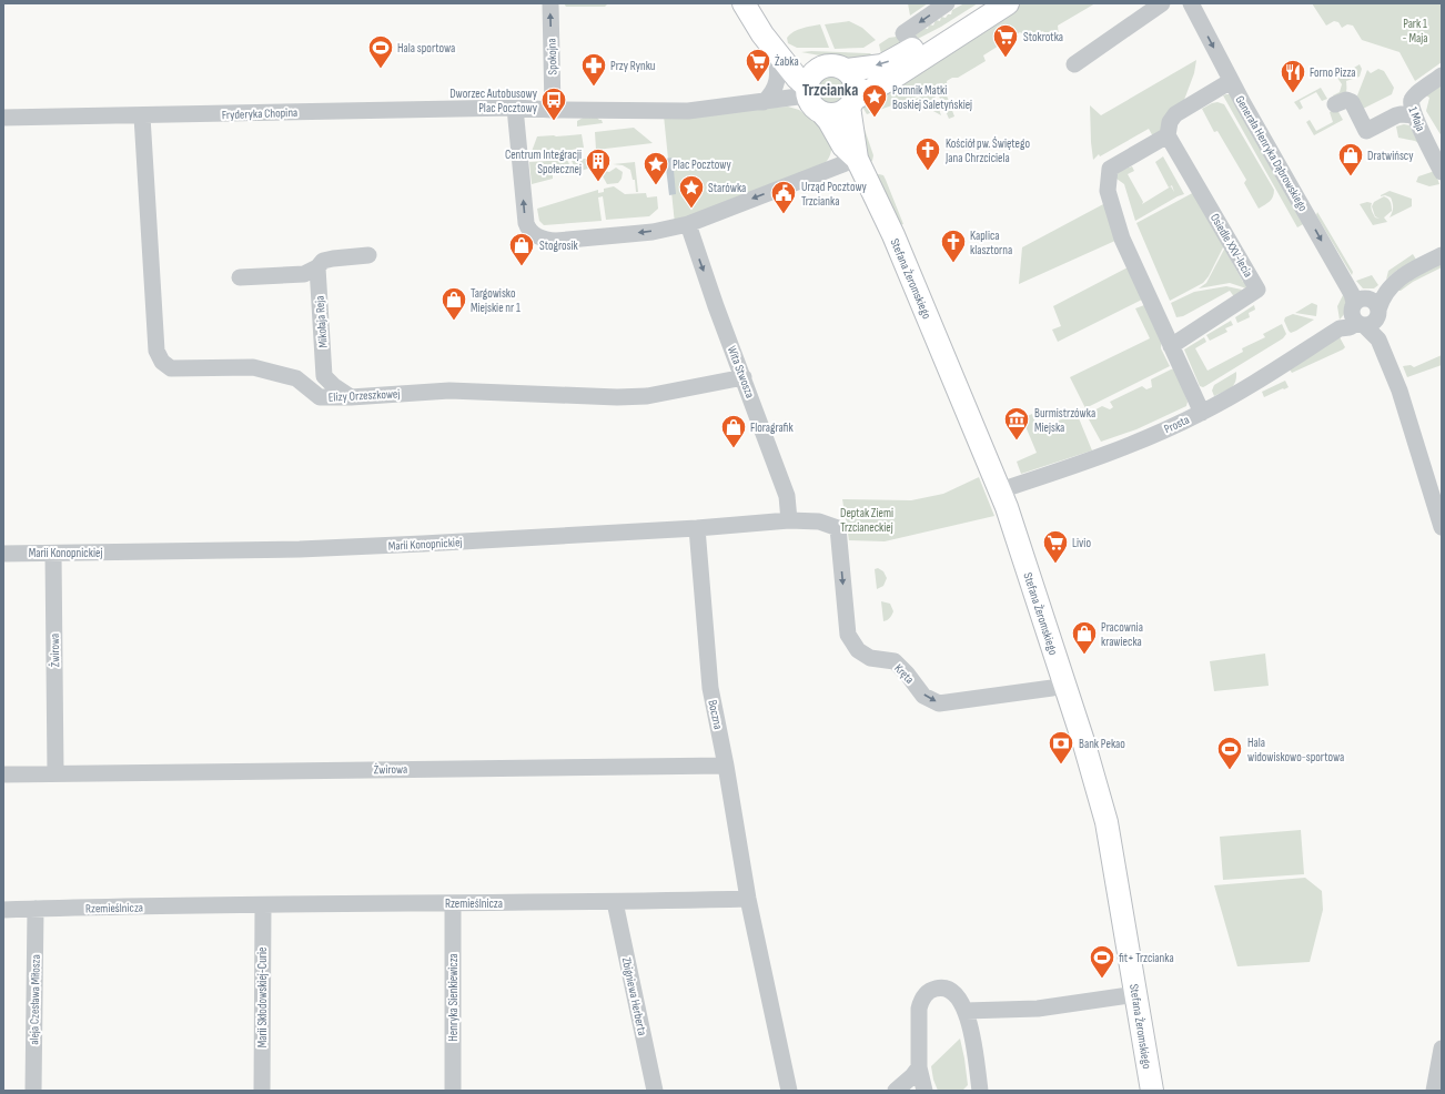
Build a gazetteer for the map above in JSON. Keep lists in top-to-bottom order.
{
  "streets": {
    "main road": ["Stefana Żeromskiego"],
    "street": [
      "Spokojna",
      "Fryderyka Chopina",
      "1 Maja",
      "Generała Henryka Dąbrowskiego",
      "Osiedle XXV-lecia",
      "Mikołaja Reja",
      "Wita Stwosza",
      "Elizy Orzeszkowej",
      "Prosta",
      "Marii Konopnickiej",
      "Żwirowa",
      "Kręta",
      "Boczna",
      "Rzemieślnicza",
      "Zbigniewa Herberta",
      "Marii Skłodowskiej-Curie",
      "Henryka Sienkiewicza",
      "aleja Czesława Miłosza"
    ]
  },
  "crossings": [
    ["Fryderyka Chopina", "Elizy Orzeszkowej"],
    ["Generała Henryka Dąbrowskiego", "Prosta"],
    ["Stefana Żeromskiego", "Prosta"],
    ["Stefana Żeromskiego", "Kręta"],
    ["Wita Stwosza", "Elizy Orzeszkowej"],
    ["Wita Stwosza", "Marii Konopnickiej"],
    ["Marii Konopnickiej", "Żwirowa"],
    ["Marii Konopnickiej", "Kręta"],
    ["Marii Konopnickiej", "Boczna"],
    ["Żwirowa", "Boczna"],
    ["Boczna", "Rzemieślnicza"],
    ["Rzemieślnicza", "Zbigniewa Herberta"],
    ["Rzemieślnicza", "Marii Skłodowskiej-Curie"],
    ["Rzemieślnicza", "Henryka Sienkiewicza"],
    ["Rzemieślnicza", "aleja Czesława Miłosza"]
  ],
  "one_way": ["Spokojna", "Generała Henryka Dąbrowskiego", "Wita Stwosza"],
  "districts": ["Trzcianka"],
  "parks": ["Park 1 - Maja", "Deptak Ziemi Trzcianeckiej"],
  "places": {
    "supermarket": ["Stokrotka", "Żabka", "Livio"],
    "sports": ["Hala sportowa", "Hala widowiskowo-sportowa", "fit+ Trzcianka"],
    "pharmacy": ["Przy Rynku"],
    "restaurant": ["Forno Pizza"],
    "place": ["Pomnik Matki Boskiej Saletyńskiej", "Plac Pocztowy", "Starówka"],
    "bus stop": ["Dworzec Autobusowy Plac Pocztowy"],
    "church": ["Kościół pw. Świętego Jana Chrzciciela", "Kaplica klasztorna"],
    "shop": [
      "Dratwińscy",
      "Stogrosik",
      "Targowisko Miejskie nr 1",
      "Floragrafik",
      "Pracownia krawiecka"
    ],
    "building": ["Centrum Integracji Społecznej"],
    "public building": ["Urząd Pocztowy Trzcianka"],
    "museum": ["Burmistrzówka Miejska"],
    "bank": ["Bank Pekao"]
  }
}
